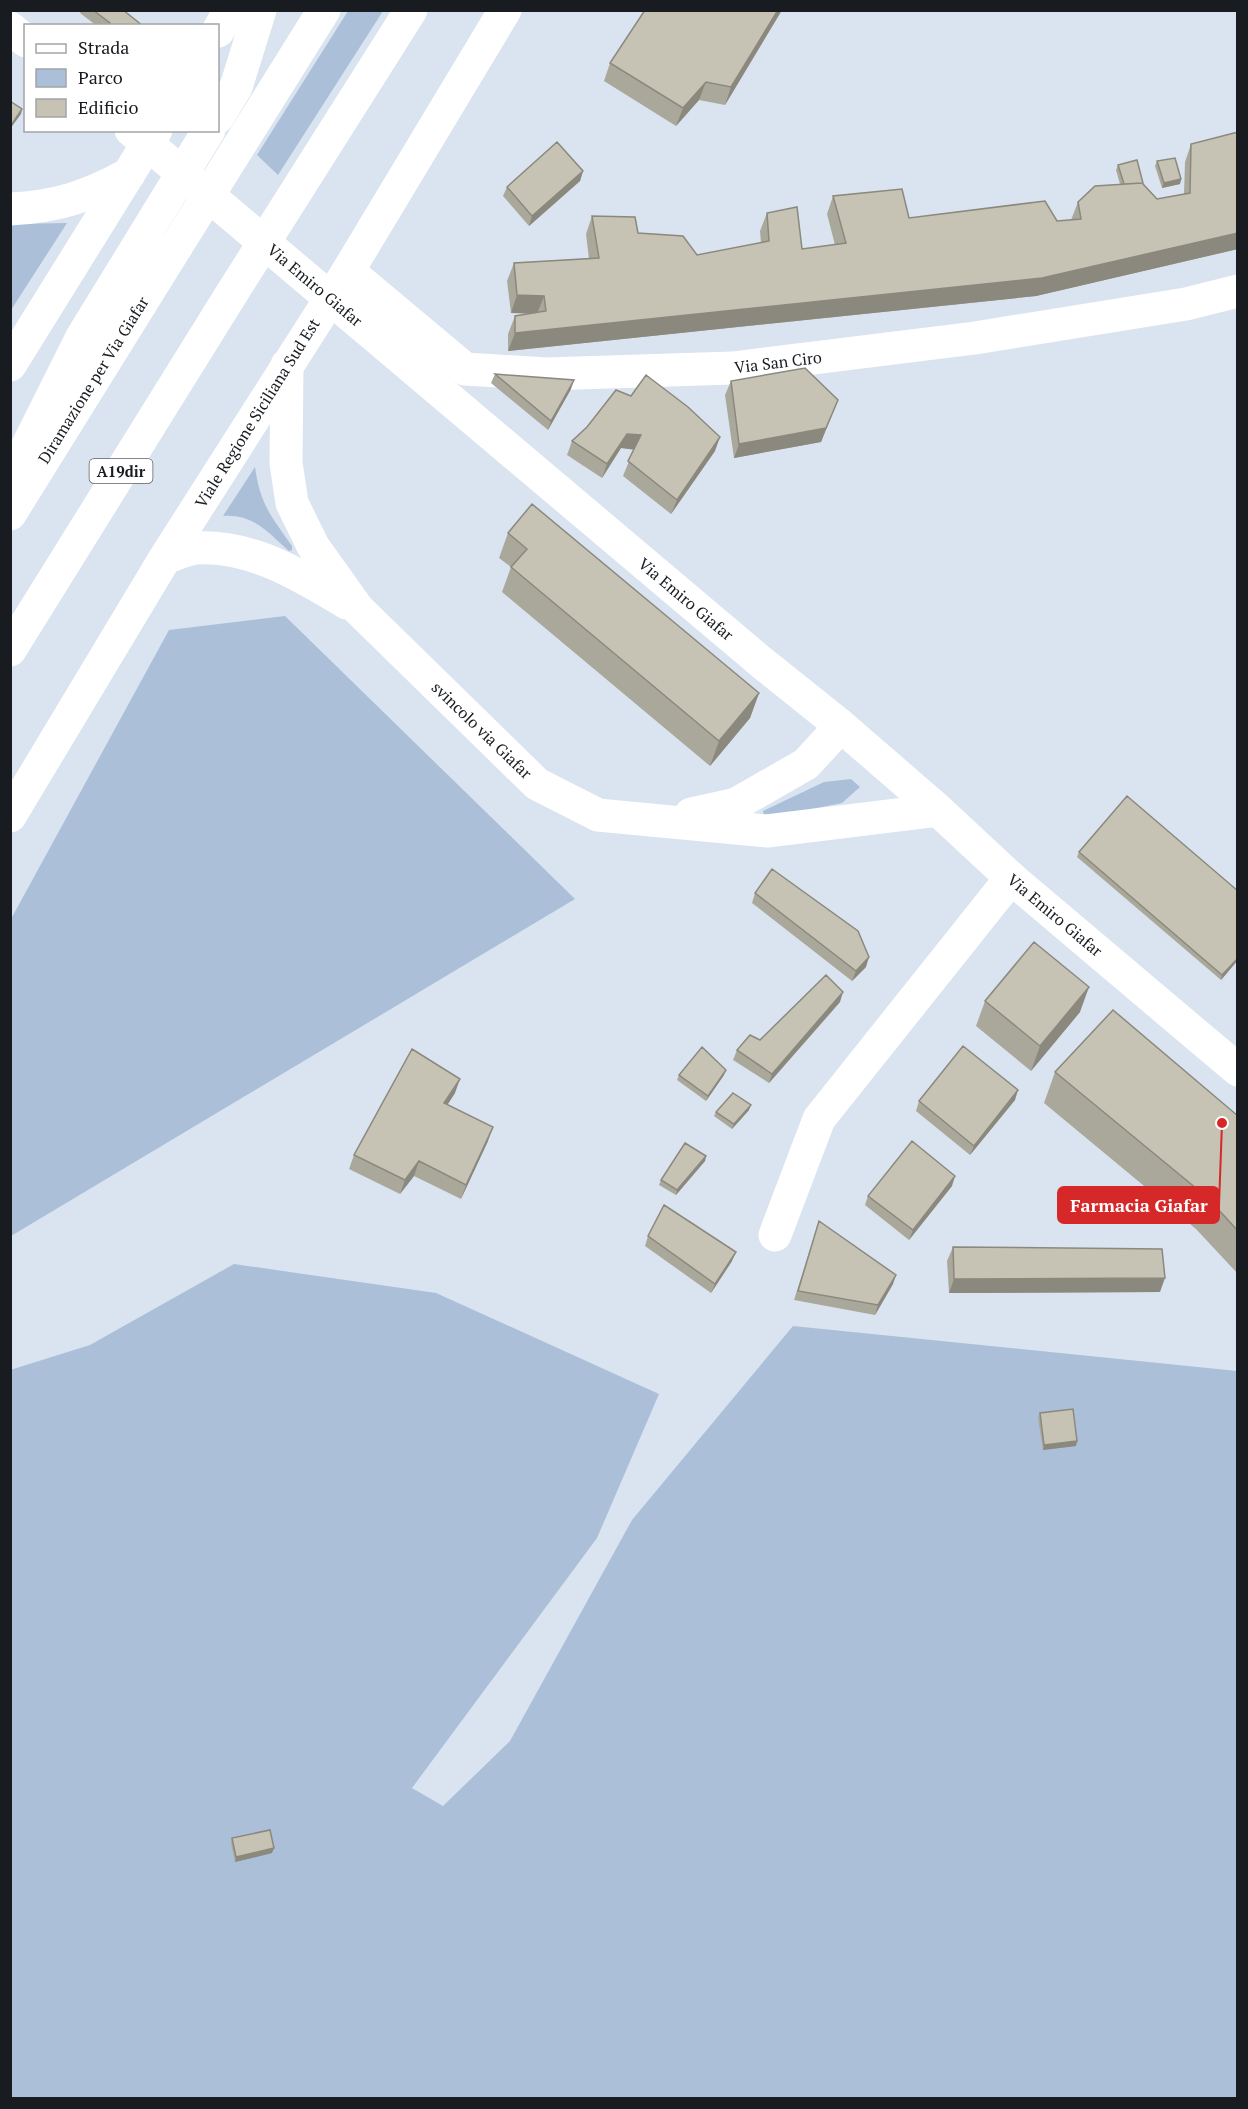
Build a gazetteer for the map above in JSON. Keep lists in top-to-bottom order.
{
  "streets": {
    "main road": [
      "Via Emiro Giafar",
      "Via San Ciro",
      "Diramazione per Via Giafar",
      "Viale Regione Siciliana Sud Est",
      "A19dir",
      "svincolo via Giafar"
    ]
  },
  "crossings": [
    ["Via Emiro Giafar", "svincolo via Giafar"],
    ["Via San Ciro", "Viale Regione Siciliana Sud Est"],
    ["Viale Regione Siciliana Sud Est", "svincolo via Giafar"]
  ],
  "places": ["Farmacia Giafar"],
  "legend": ["Strada", "Parco", "Edificio"]
}
